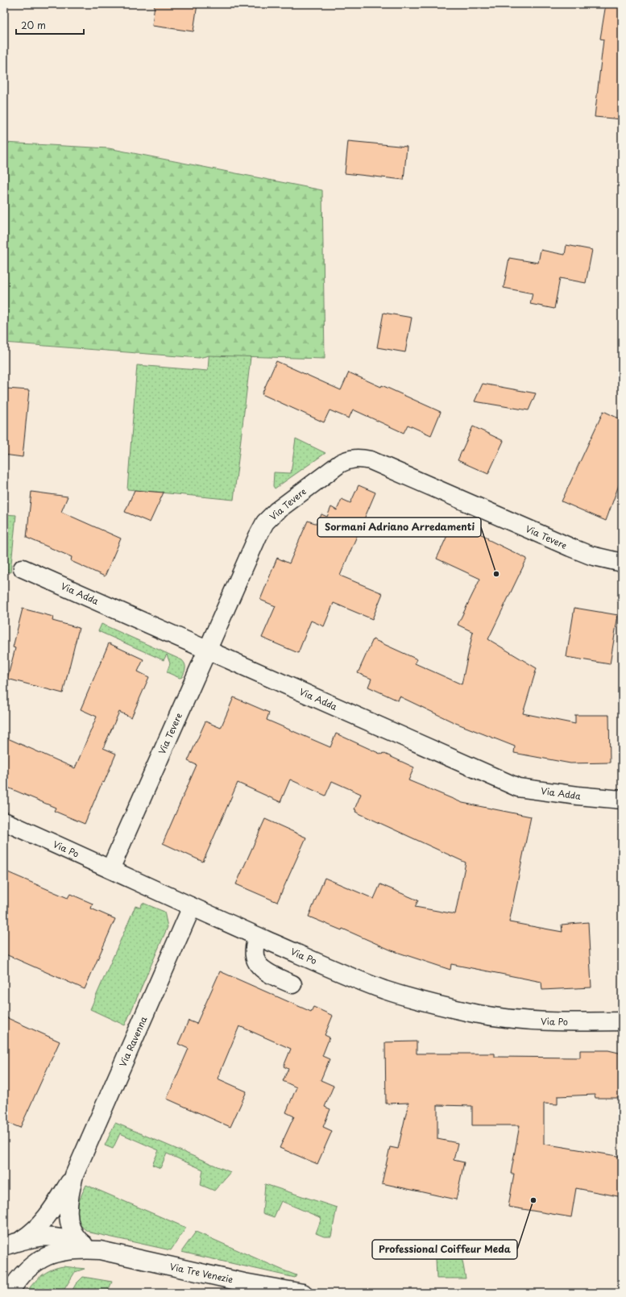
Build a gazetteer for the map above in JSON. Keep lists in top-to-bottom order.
{
  "streets": {
    "street": [
      "Via Tevere",
      "Via Adda",
      "Via Po",
      "Via Ravenna",
      "Via Tre Venezie"
    ]
  },
  "crossings": [
    ["Via Tevere", "Via Adda"],
    ["Via Tevere", "Via Po"],
    ["Via Po", "Via Ravenna"],
    ["Via Ravenna", "Via Tre Venezie"]
  ],
  "places": ["Sormani Adriano Arredamenti", "Professional Coiffeur Meda"],
  "scale_bar": "20 m"
}
